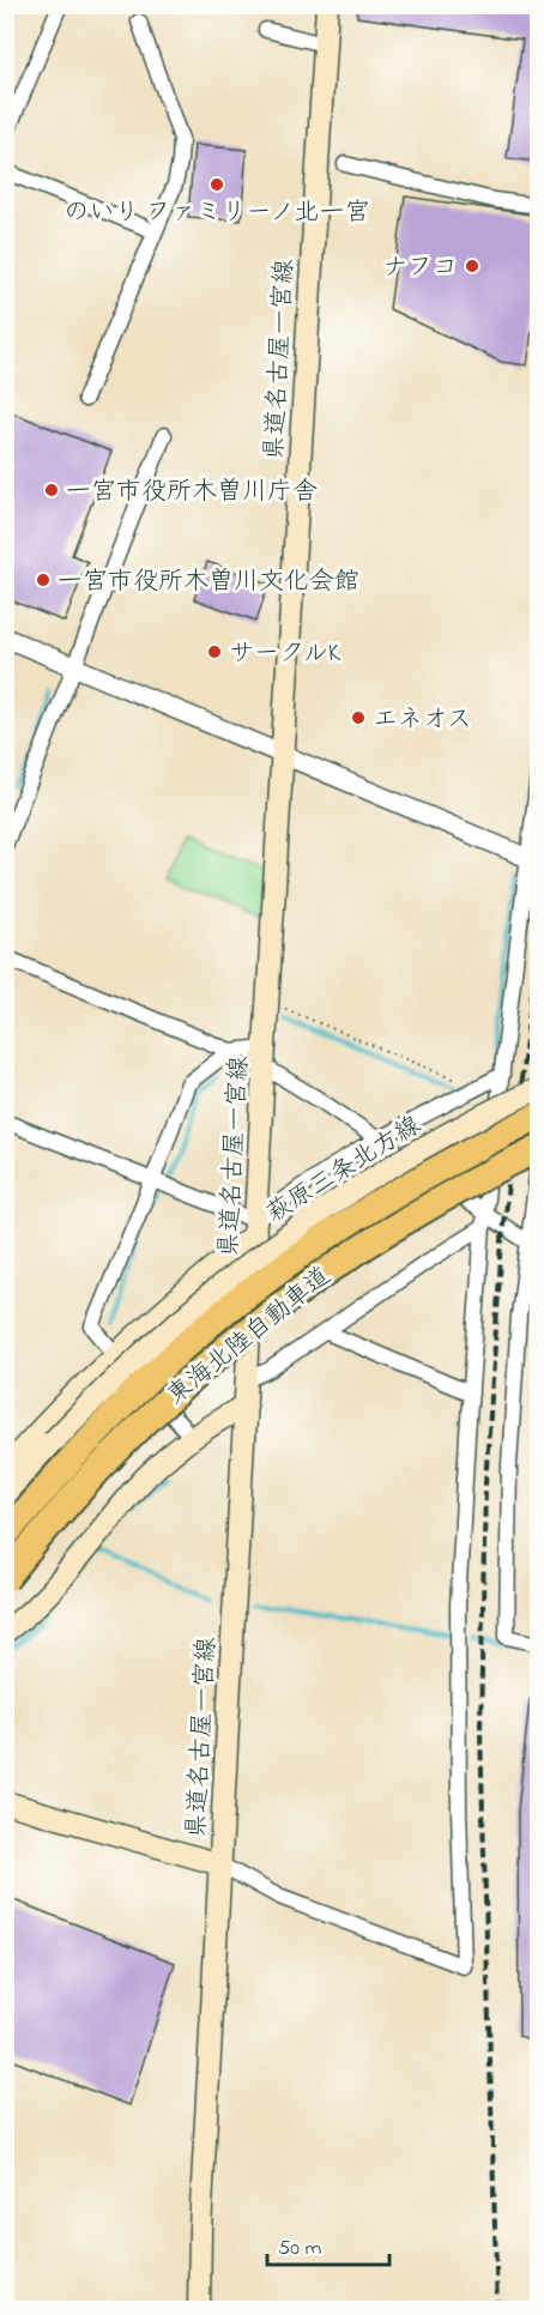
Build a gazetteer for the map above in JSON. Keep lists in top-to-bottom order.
{
  "streets": {
    "highway": ["東海北陸自動車道"],
    "main road": ["県道名古屋一宮線", "萩原三条北方線"]
  },
  "places": [
    "のいり ファミリーノ北一宮",
    "ナフコ",
    "一宮市役所木曽川庁舎",
    "一宮市役所木曽川文化会館",
    "サークルK",
    "エネオス"
  ],
  "scale_bar": "50 m"
}
